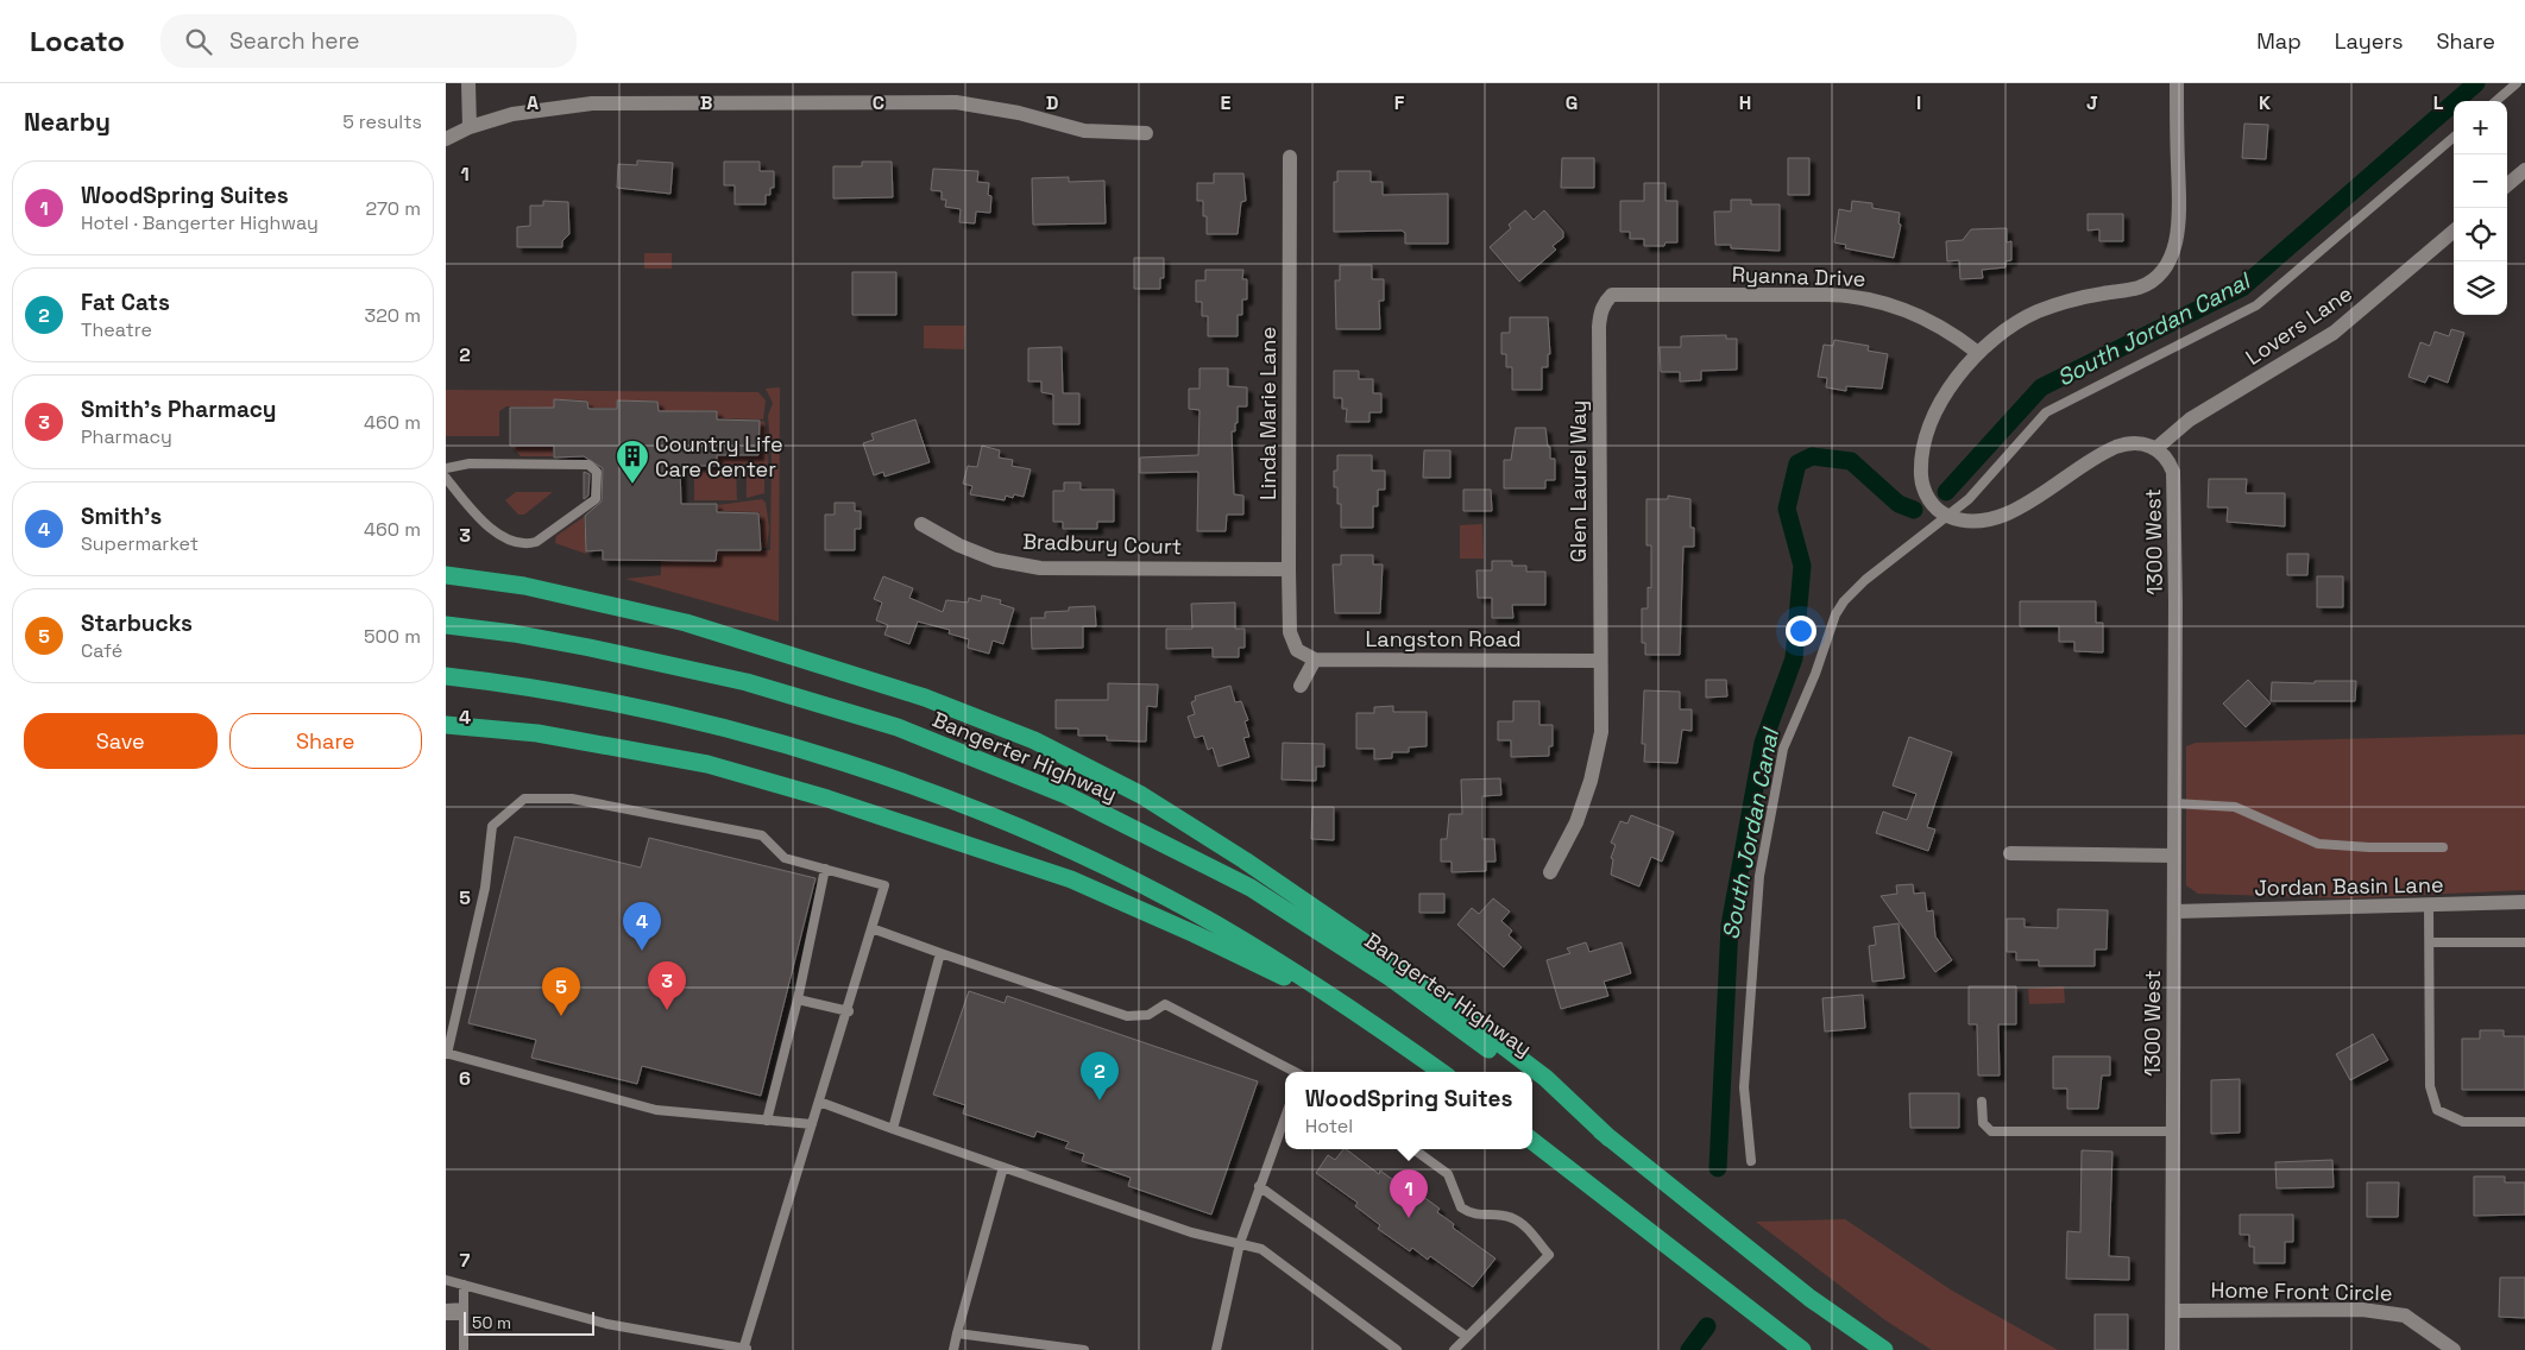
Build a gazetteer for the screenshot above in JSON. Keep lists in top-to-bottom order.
{
  "streets": {
    "highway": ["Bangerter Highway"],
    "street": [
      "Ryanna Drive",
      "Lovers Lane",
      "Linda Marie Lane",
      "Glen Laurel Way",
      "1300 West",
      "Bradbury Court",
      "Langston Road",
      "Jordan Basin Lane",
      "Home Front Circle"
    ]
  },
  "crossings": [
    ["Ryanna Drive", "Glen Laurel Way"],
    ["Lovers Lane", "1300 West"],
    ["Linda Marie Lane", "Bradbury Court"],
    ["Linda Marie Lane", "Langston Road"],
    ["Glen Laurel Way", "Langston Road"],
    ["1300 West", "Jordan Basin Lane"],
    ["1300 West", "Home Front Circle"]
  ],
  "water": ["South Jordan Canal"],
  "places": {
    "building": ["Country Life Care Center"]
  },
  "scale_bar": "50 m",
  "page": {
    "header": "Locato",
    "search": "Search here",
    "nav": ["Map", "Layers", "Share"],
    "heading": ["Nearby", "5 results"],
    "map_buttons": ["+", "−"],
    "list": [
      {
        "mark": "1",
        "name": "WoodSpring Suites",
        "note": "Hotel · Bangerter Highway",
        "value": "270 m"
      },
      {
        "mark": "2",
        "name": "Fat Cats",
        "note": "Theatre",
        "value": "320 m"
      },
      {
        "mark": "3",
        "name": "Smith's Pharmacy",
        "note": "Pharmacy",
        "value": "460 m"
      },
      {
        "mark": "4",
        "name": "Smith's",
        "note": "Supermarket",
        "value": "460 m"
      },
      {
        "mark": "5",
        "name": "Starbucks",
        "note": "Café",
        "value": "500 m"
      }
    ],
    "buttons": ["Save", "Share"],
    "pins": [
      "4",
      "3",
      "5",
      "2",
      "1"
    ],
    "popup": ["WoodSpring Suites", "Hotel"],
    "scale": "50 m"
  },
  "grid": {
    "columns": [
      "A",
      "B",
      "C",
      "D",
      "E",
      "F",
      "G",
      "H",
      "I",
      "J",
      "K",
      "L"
    ],
    "rows": [
      "1",
      "2",
      "3",
      "4",
      "5",
      "6",
      "7"
    ]
  }
}
